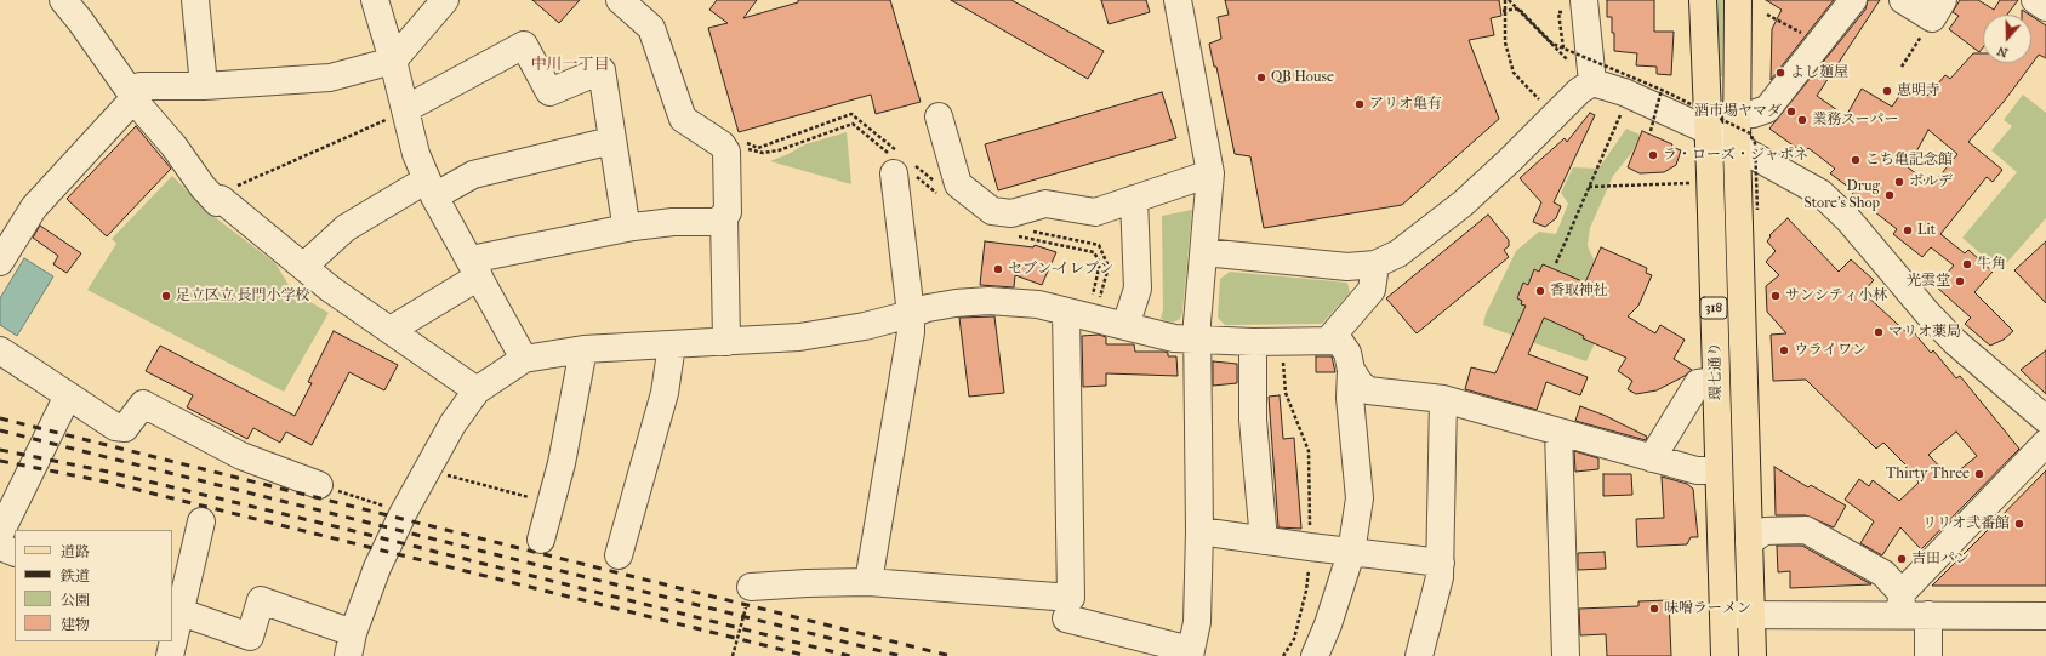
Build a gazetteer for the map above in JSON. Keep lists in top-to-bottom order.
{
  "streets": {
    "main road": ["318", "環七通り"]
  },
  "districts": ["中川一丁目"],
  "places": [
    "よし麺屋",
    "QB House",
    "恵明寺",
    "アリオ亀有",
    "酒市場ヤマダ",
    "業務スーパー",
    "ラ・ローズ・ジャポネ",
    "こち亀記念館",
    "ボルデ",
    "Drug Store’s Shop",
    "Lit",
    "牛角",
    "セブン-イレブン",
    "光雲堂",
    "香取神社",
    "足立区立 長門小学校",
    "サンシティ小林",
    "マリオ薬局",
    "ウライワン",
    "Thirty Three",
    "リリオ弐番館",
    "吉田パン",
    "味噌ラーメン"
  ],
  "legend": [
    "道路",
    "鉄道",
    "公園",
    "建物"
  ],
  "north": "bottom"
}
